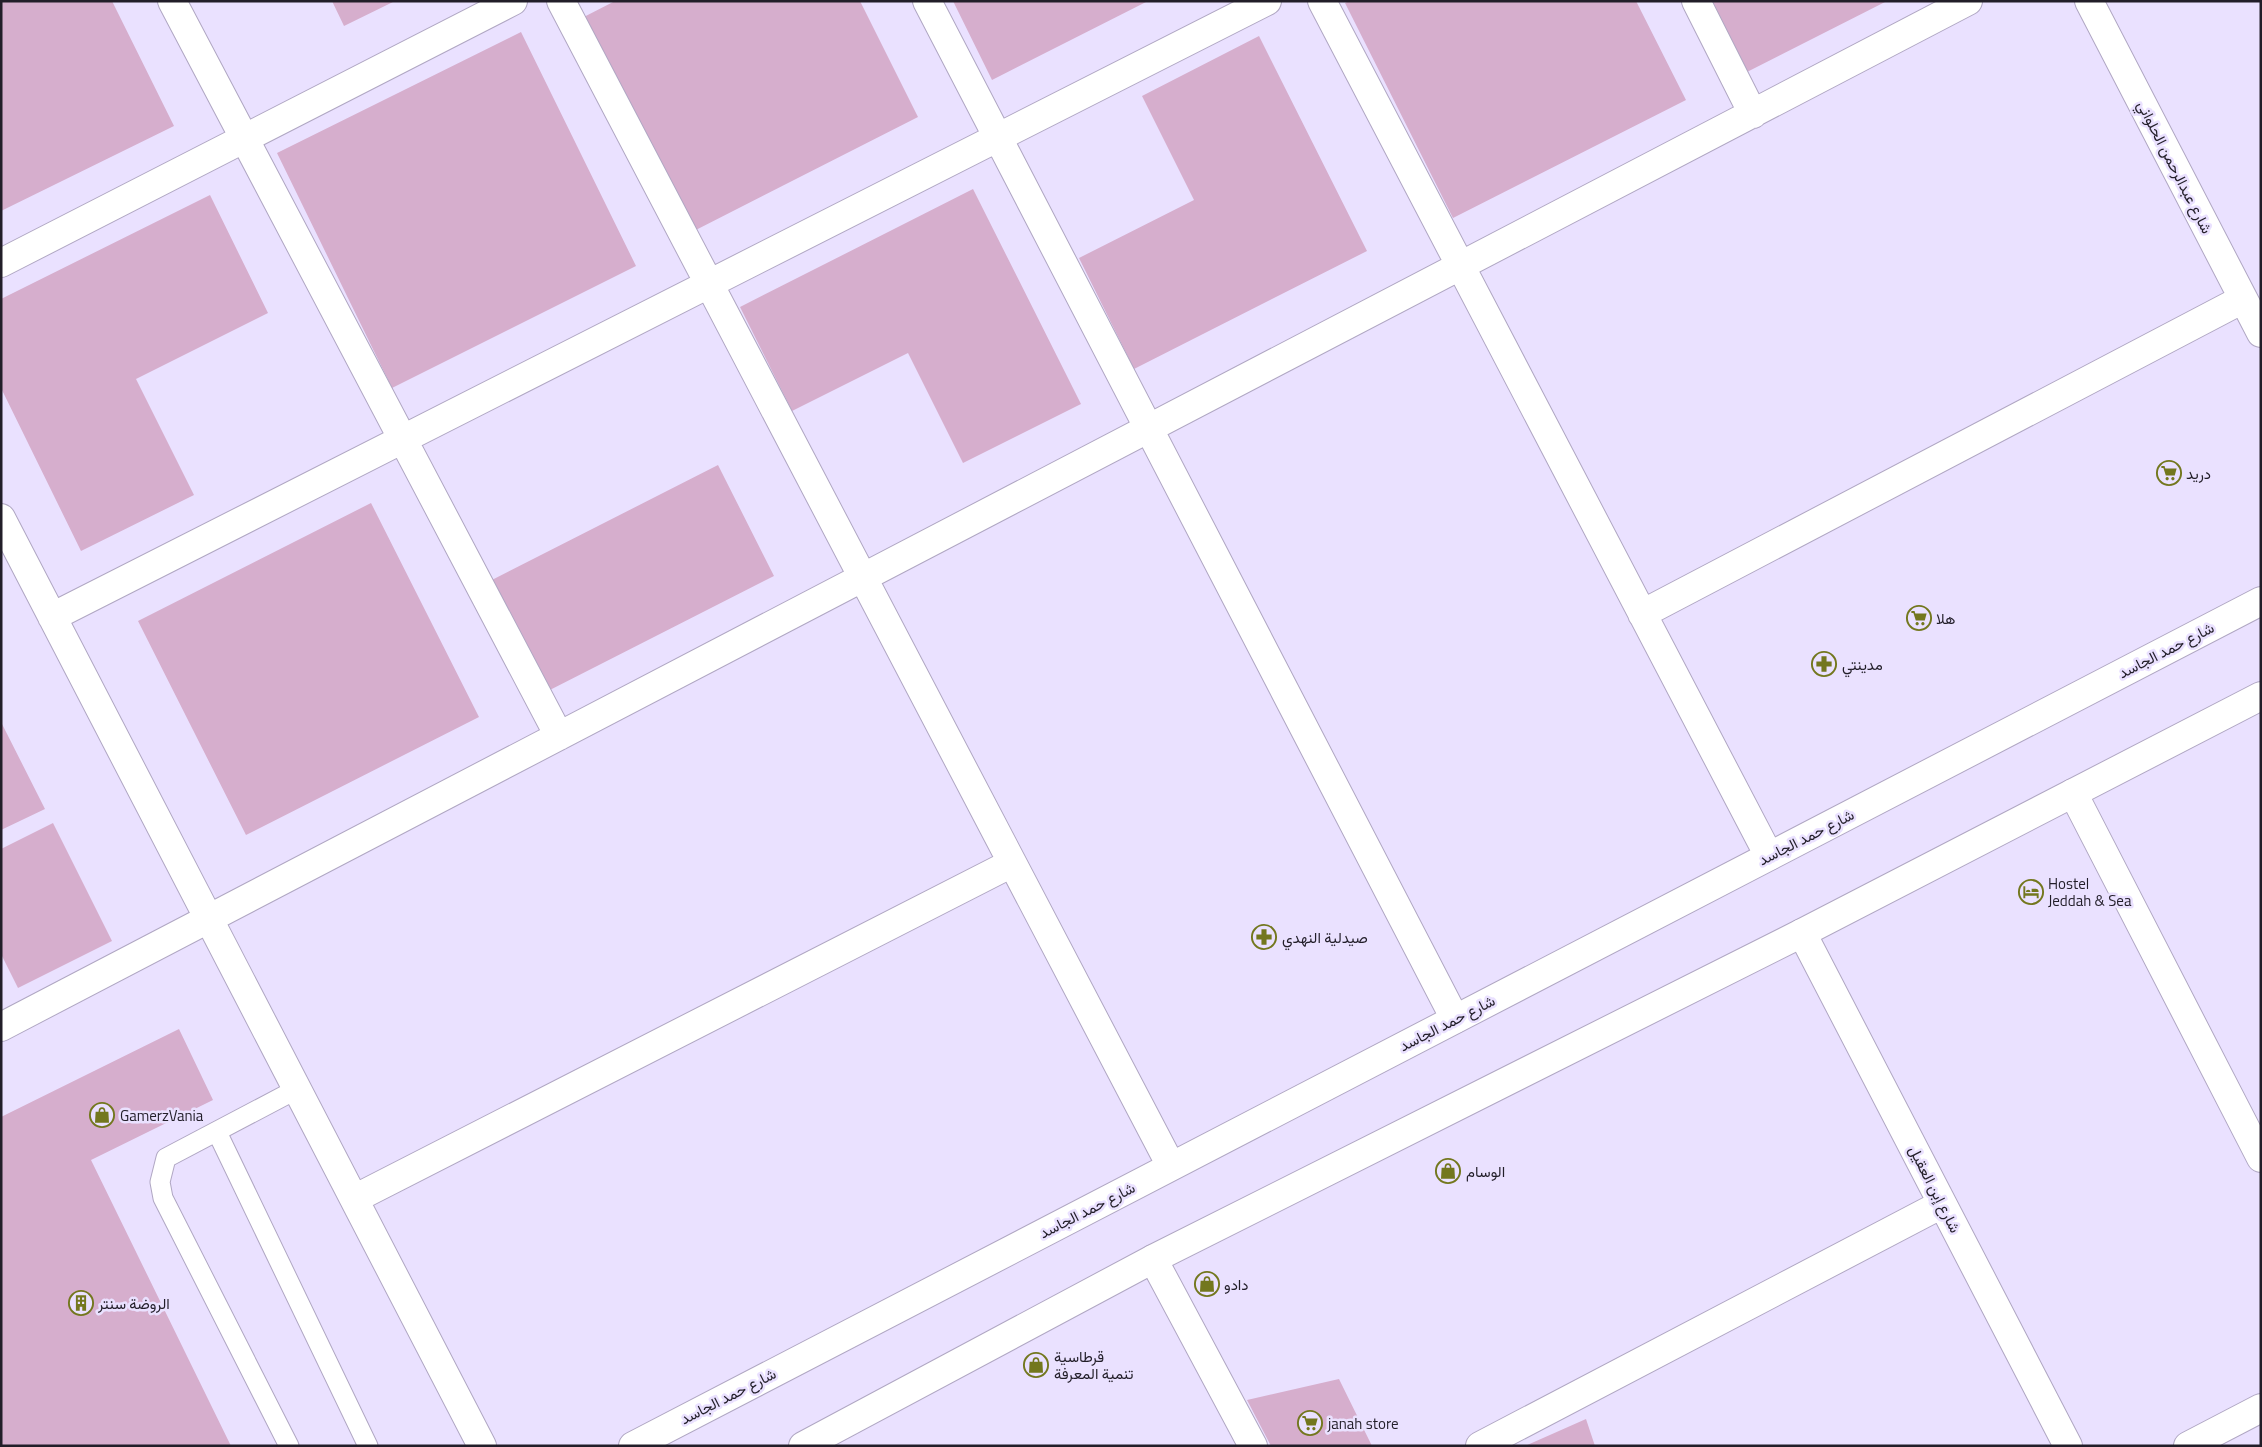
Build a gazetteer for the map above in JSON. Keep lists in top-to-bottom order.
{
  "streets": {
    "street": ["شارع عبدالرحمن الحلواني", "شارع حمد الجاسد", "شارع إبن العقيل"]
  },
  "places": {
    "supermarket": ["دريد", "هلا", "janah store"],
    "pharmacy": ["مدينتي", "صيدلية النهدي"],
    "hotel": ["Hostel Jeddah & Sea"],
    "shop": [
      "GamerzVania",
      "الوسام",
      "دادو",
      "قرطاسية تنمية المعرفة"
    ],
    "building": ["الروضة سنتر"]
  }
}
